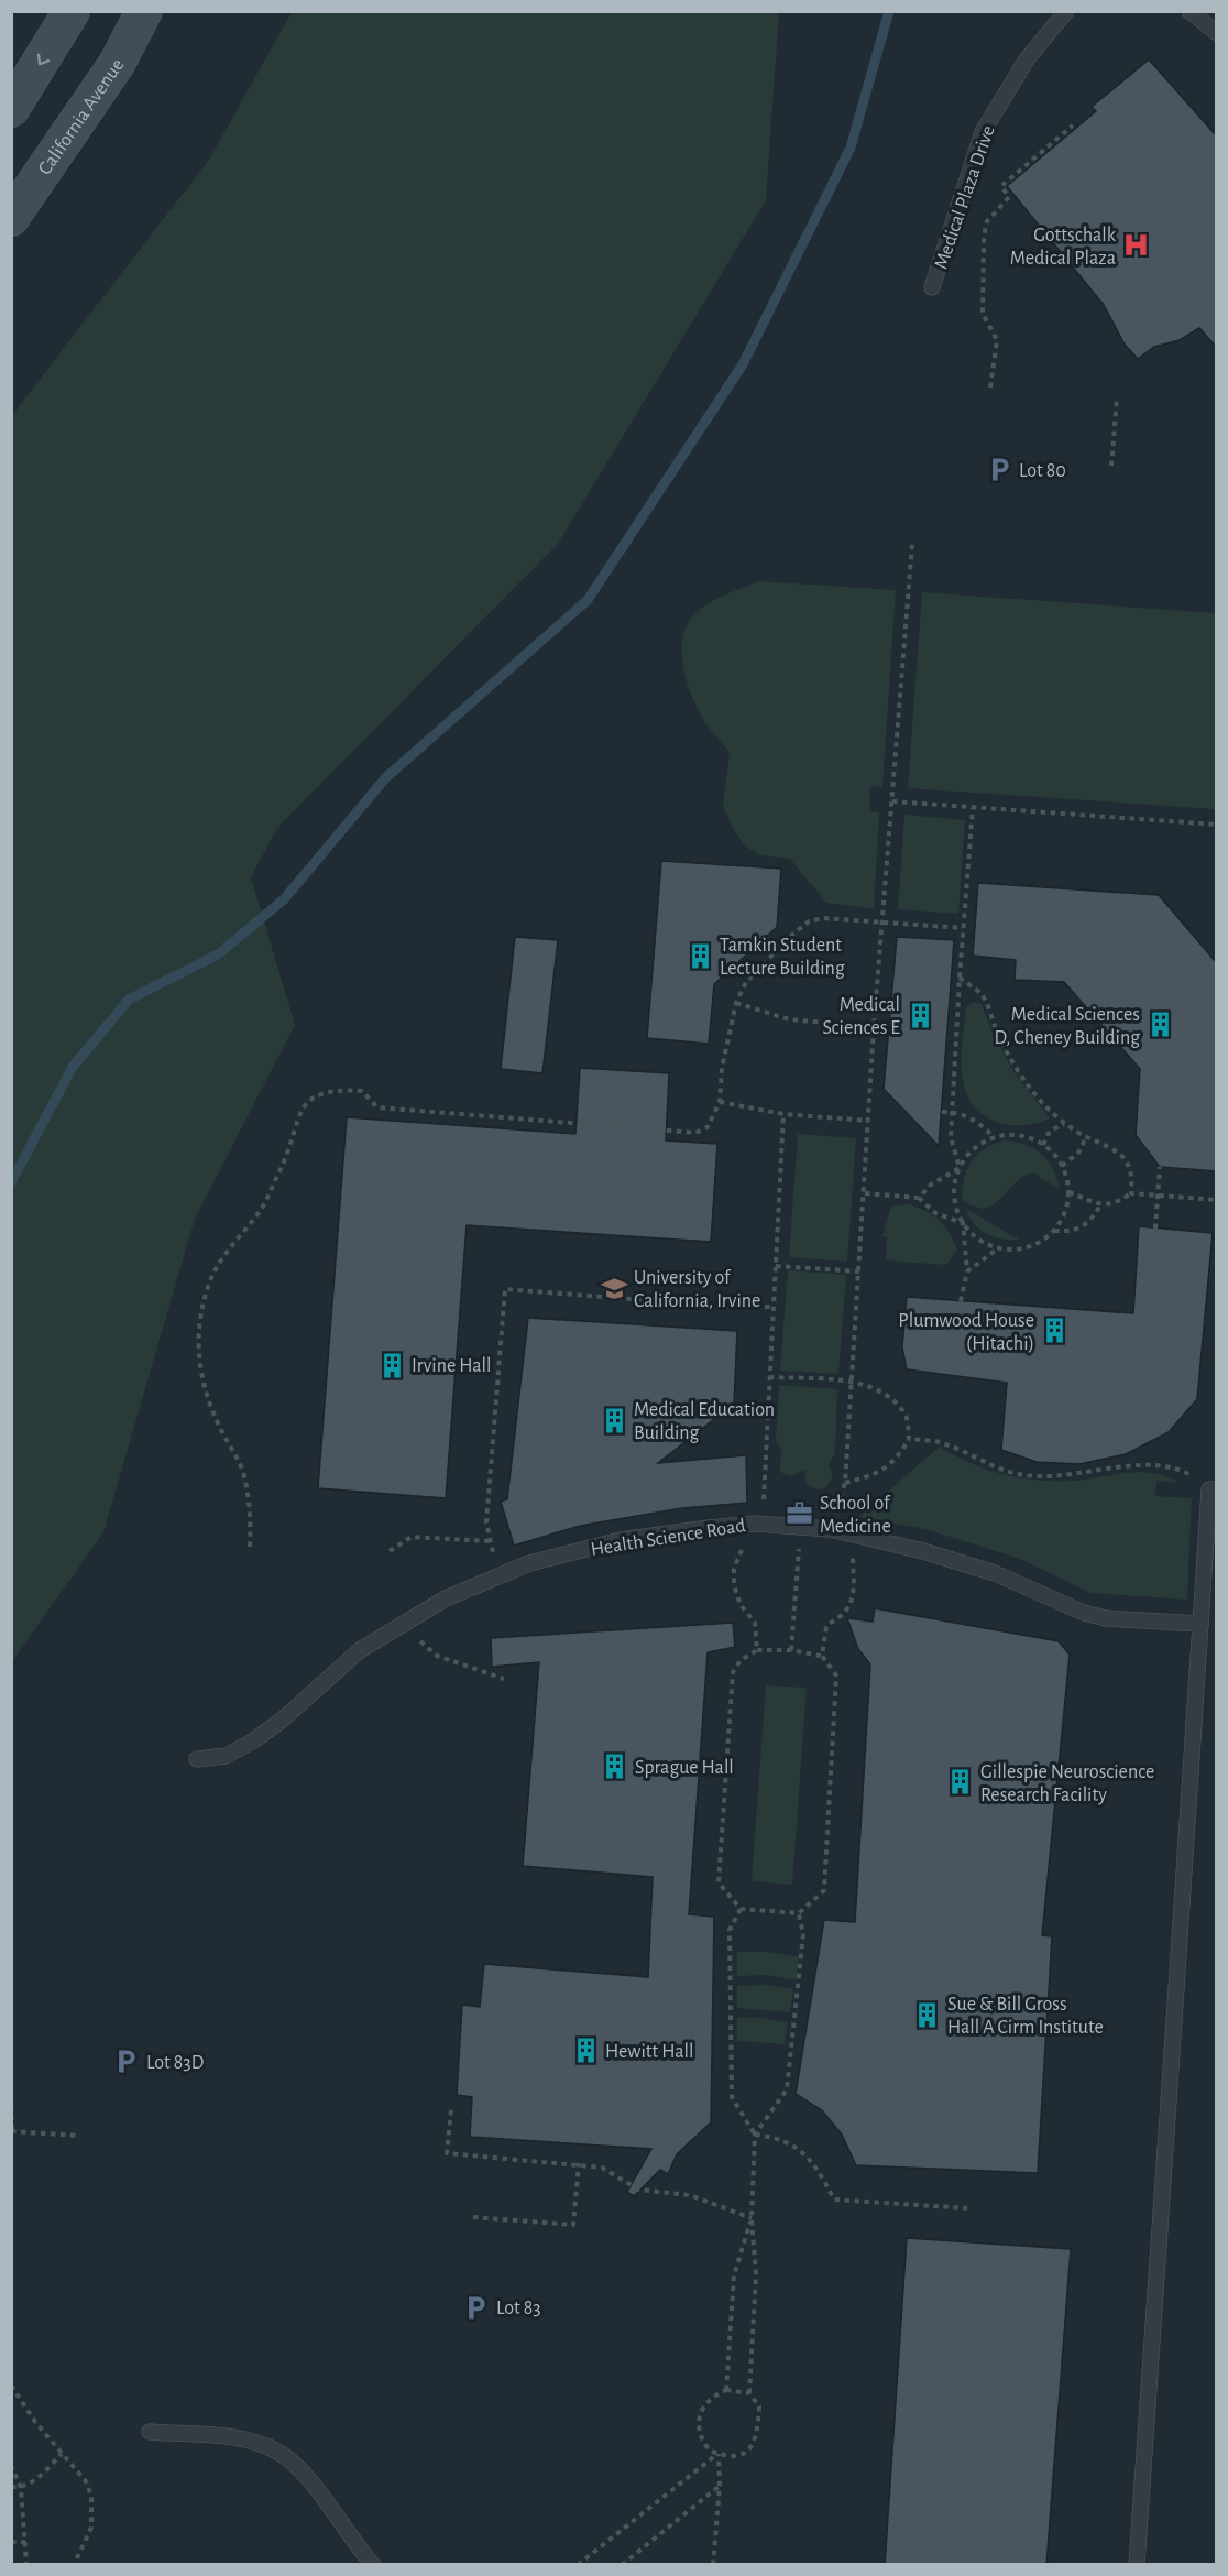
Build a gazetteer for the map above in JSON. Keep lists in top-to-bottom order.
{
  "streets": {
    "street": ["California Avenue"],
    "lane": ["Medical Plaza Drive", "Health Science Road"]
  },
  "places": {
    "hospital": ["Gottschalk Medical Plaza"],
    "parking": ["Lot 80", "Lot 83D", "Lot 83"],
    "building": [
      "Tamkin Student Lecture Building",
      "Medical Sciences E",
      "Medical Sciences D, Cheney Building",
      "Plumwood House (Hitachi)",
      "Irvine Hall",
      "Medical Education Building",
      "Sprague Hall",
      "Gillespie Neuroscience Research Facility",
      "Sue & Bill Gross Hall A Cirm Institute",
      "Hewitt Hall"
    ],
    "school or university": ["University of California, Irvine"],
    "office": ["School of Medicine"]
  }
}
